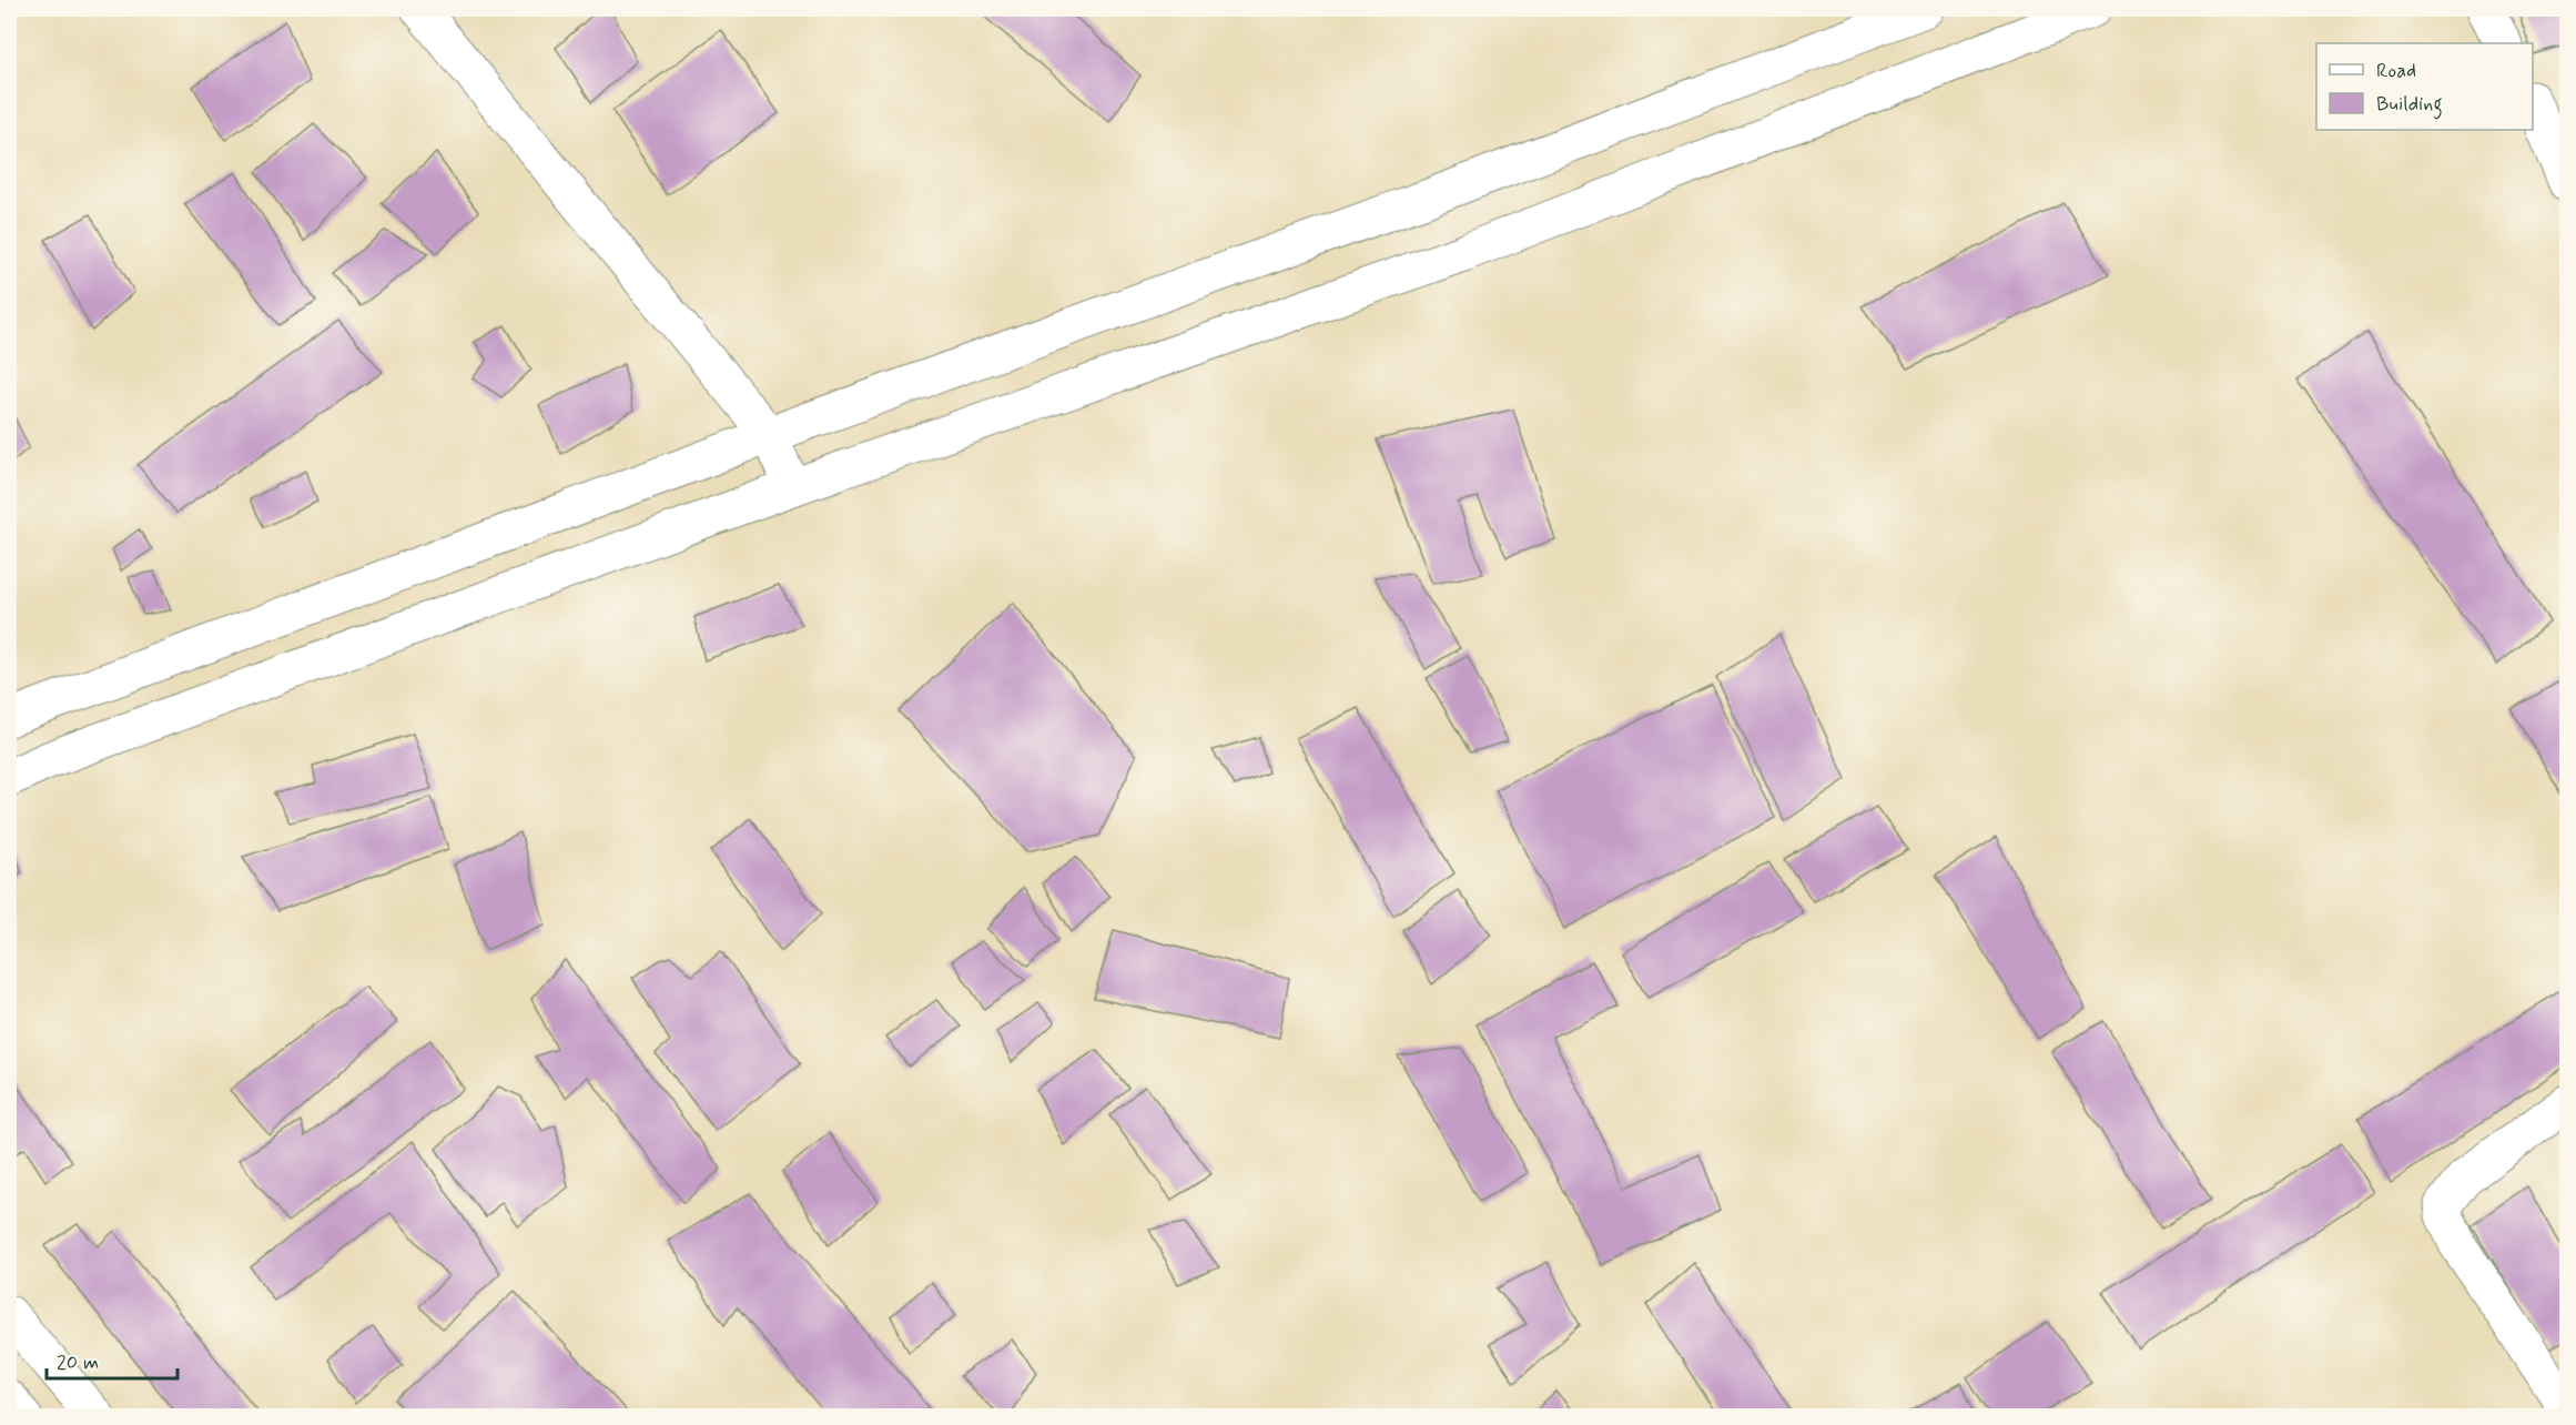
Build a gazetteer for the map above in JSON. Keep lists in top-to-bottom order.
{
  "legend": ["Road", "Building"],
  "scale_bar": "20 m"
}
